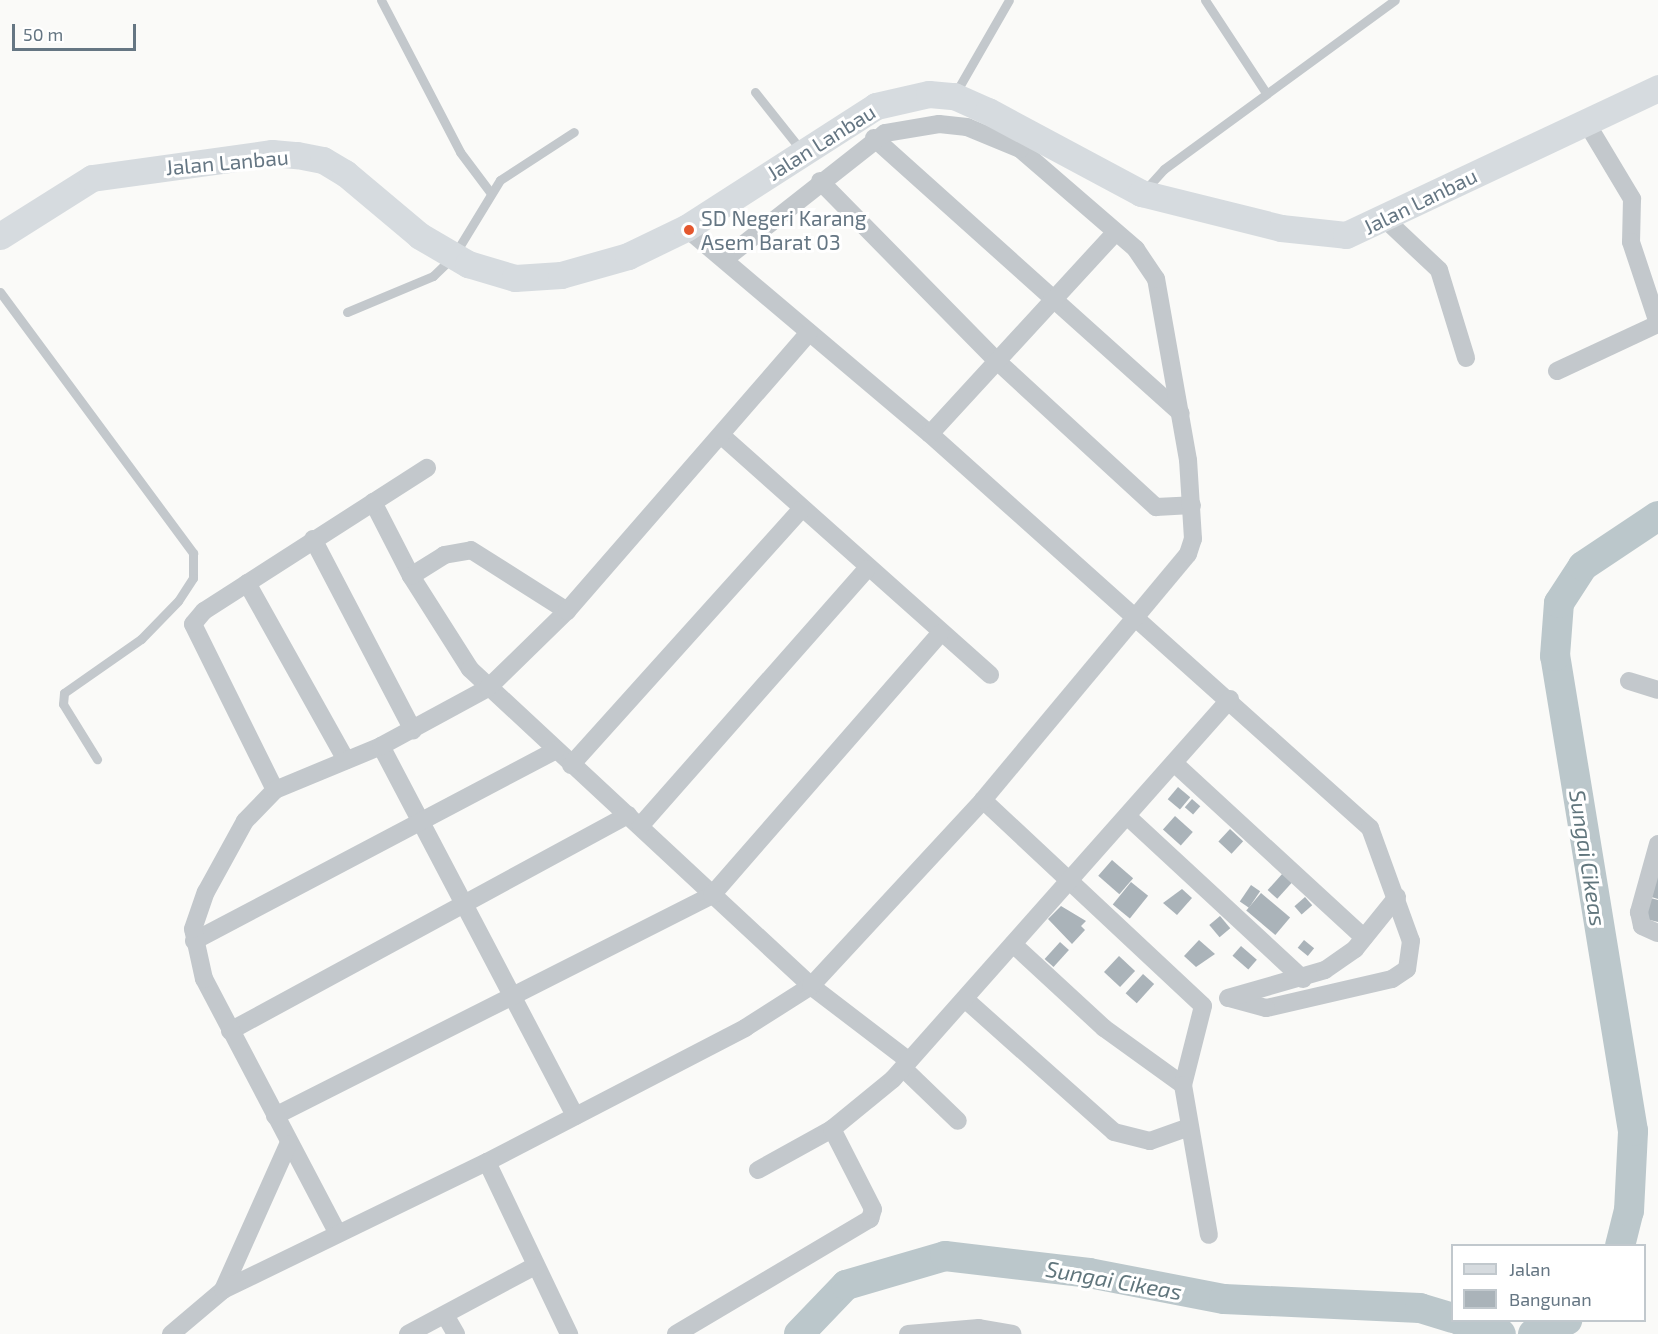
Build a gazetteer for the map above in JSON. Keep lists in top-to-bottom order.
{
  "streets": {
    "street": ["Jalan Lanbau"]
  },
  "water": ["Sungai Cikeas"],
  "places": ["SD Negeri Karang Asem Barat 03"],
  "legend": ["Jalan", "Bangunan"],
  "scale_bar": "50 m"
}
